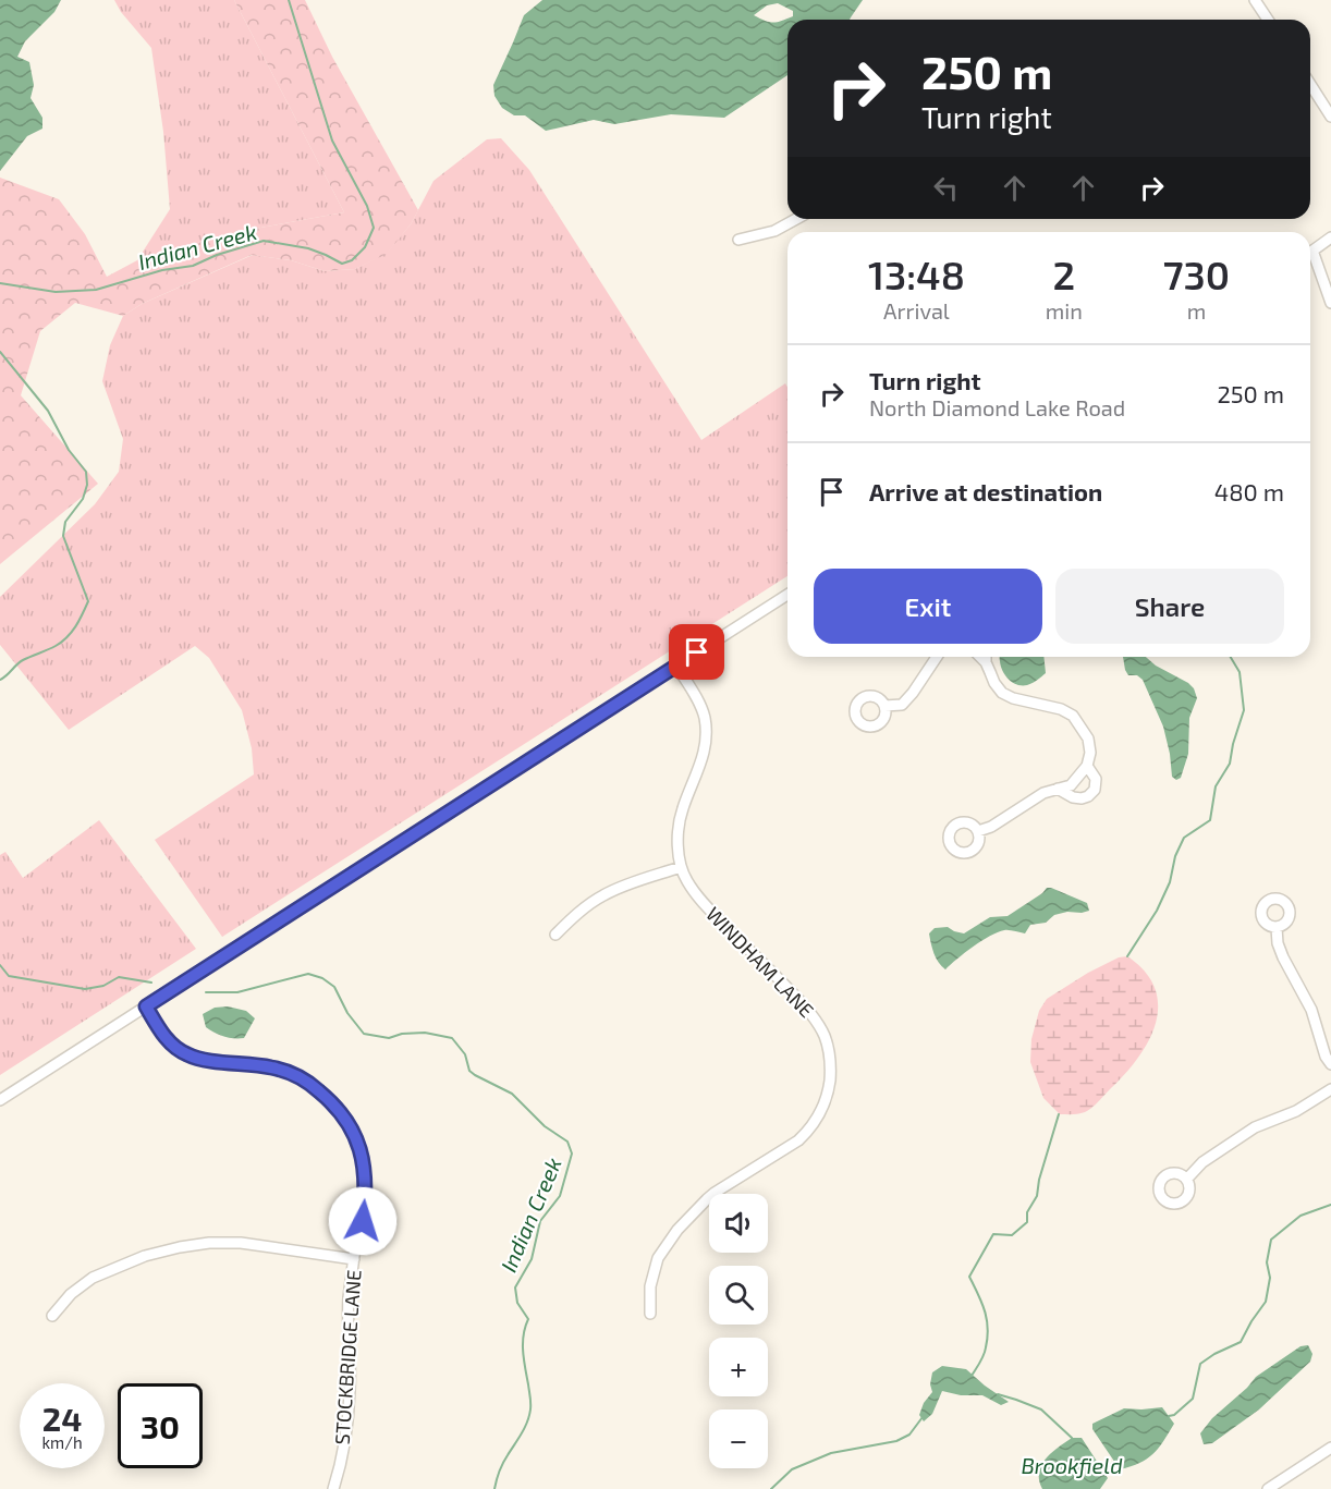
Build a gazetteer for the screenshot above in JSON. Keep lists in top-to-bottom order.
{
  "streets": {
    "street": ["WINDHAM LANE", "STOCKBRIDGE LANE"]
  },
  "water": ["Indian Creek", "Brookfield"],
  "page": {
    "turn": ["250 m", "Turn right"],
    "eta": [
      "13:48",
      "Arrival",
      "2",
      "min",
      "730",
      "m"
    ],
    "list": [
      {
        "name": "Turn right",
        "note": "North Diamond Lake Road",
        "value": "250 m"
      },
      {
        "name": "Arrive at destination",
        "value": "480 m"
      }
    ],
    "buttons": ["Exit", "Share"],
    "map_buttons": ["+", "−"],
    "speed": "24 km/h",
    "limit": "30"
  }
}
